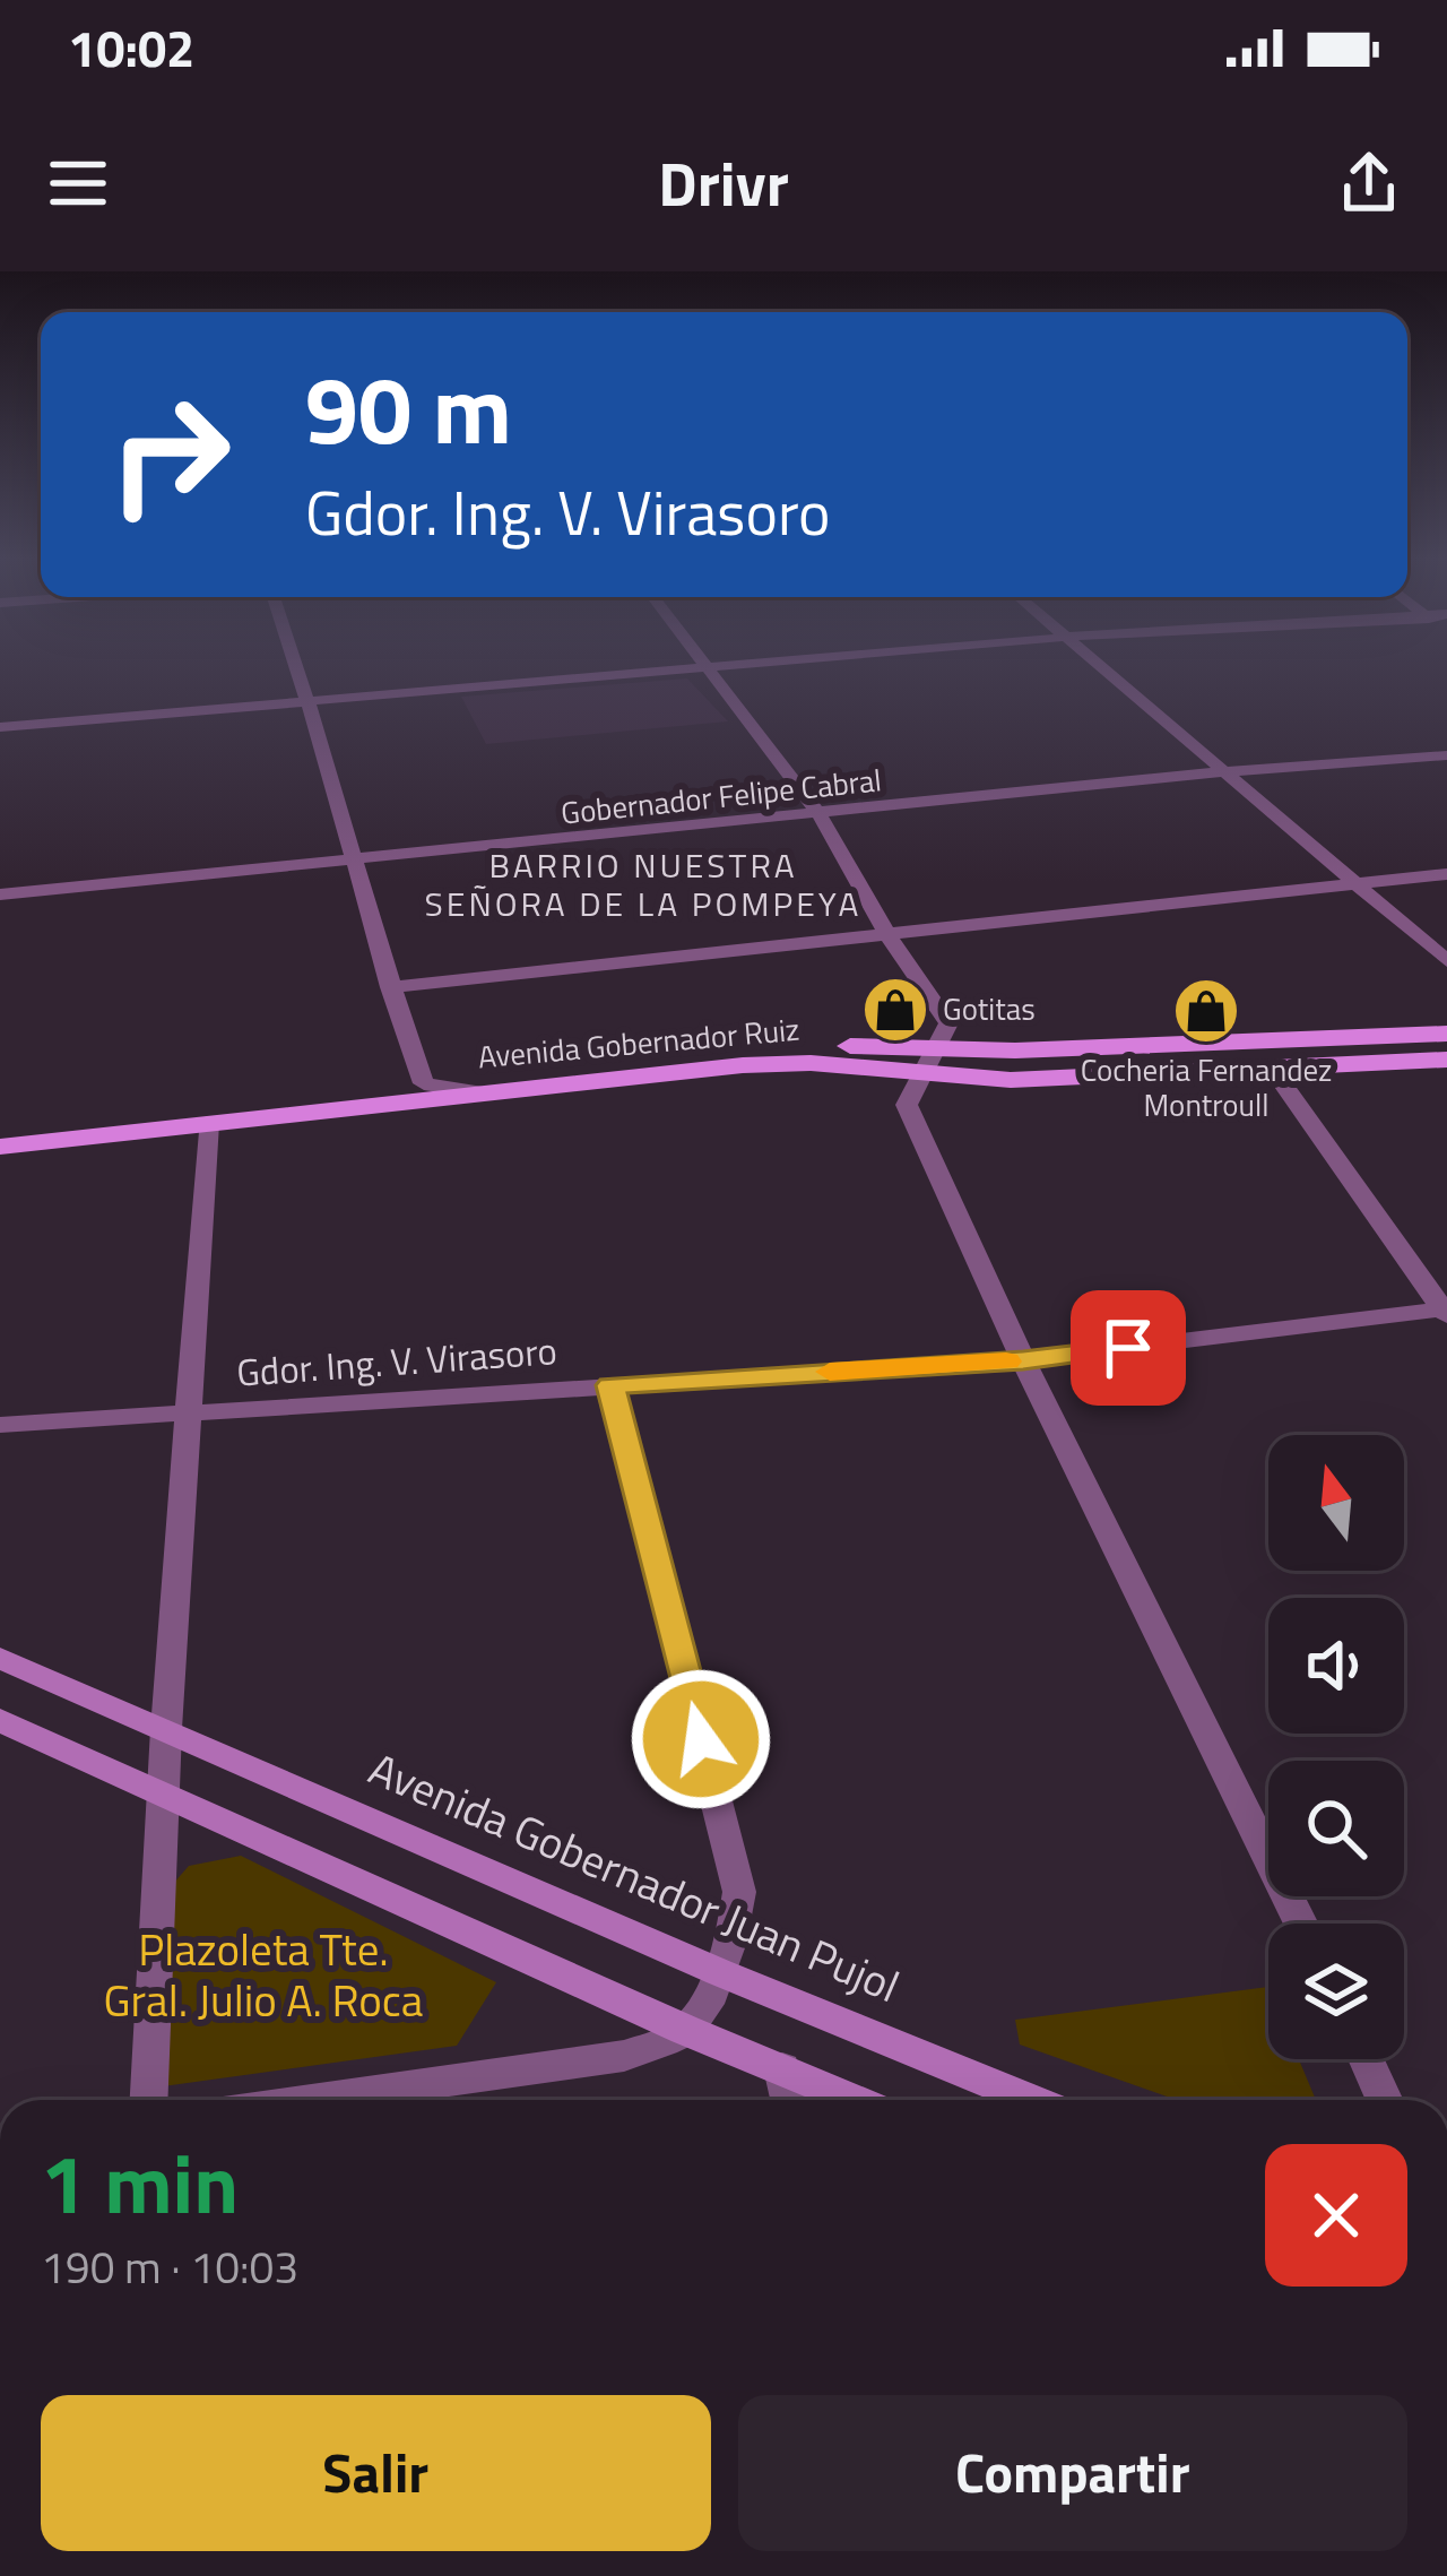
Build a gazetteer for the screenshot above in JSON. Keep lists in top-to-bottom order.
{
  "streets": {
    "main road": ["Avenida Gobernador Ruiz", "Avenida Gobernador Juan Pujol"],
    "street": ["Gobernador Felipe Cabral", "Gdor. Ing. V. Virasoro"]
  },
  "districts": ["BARRIO NUESTRA SEÑORA DE LA POMPEYA"],
  "parks": ["Plazoleta Tte. Gral. Julio A. Roca"],
  "places": {
    "shop": ["Gotitas", "Cocheria Fernandez Montroull"]
  },
  "north": "top",
  "page": {
    "status": "10:02",
    "header": "Drivr",
    "turn": ["90 m", "Gdor. Ing. V. Virasoro"],
    "heading": ["1 min", "190 m · 10:03"],
    "buttons": ["Salir", "Compartir"]
  }
}
